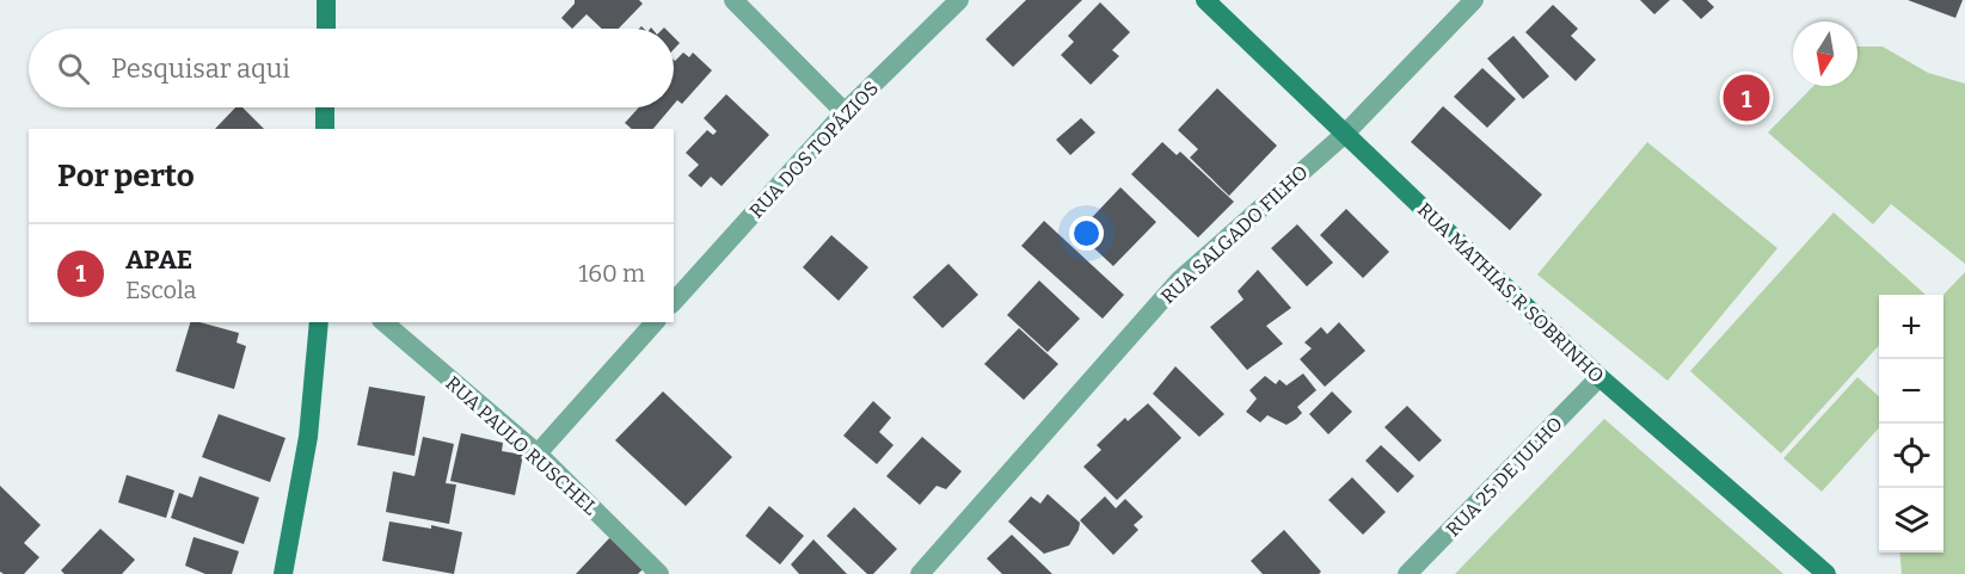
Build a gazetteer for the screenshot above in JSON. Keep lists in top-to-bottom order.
{
  "streets": {
    "main road": ["RUA MATHIAS R SOBRINHO"],
    "street": [
      "RUA DOS TOPÁZIOS",
      "RUA SALGADO FILHO",
      "RUA PAULO RUSCHEL",
      "RUA 25 DE JULHO"
    ]
  },
  "crossings": [
    ["RUA SALGADO FILHO", "RUA MATHIAS R SOBRINHO"],
    ["RUA MATHIAS R SOBRINHO", "RUA 25 DE JULHO"]
  ],
  "north": "bottom",
  "page": {
    "search": "Pesquisar aqui",
    "pins": "1",
    "heading": "Por perto",
    "list": [
      {
        "mark": "1",
        "name": "APAE",
        "note": "Escola",
        "value": "160 m"
      }
    ],
    "map_buttons": ["+", "−"]
  }
}
